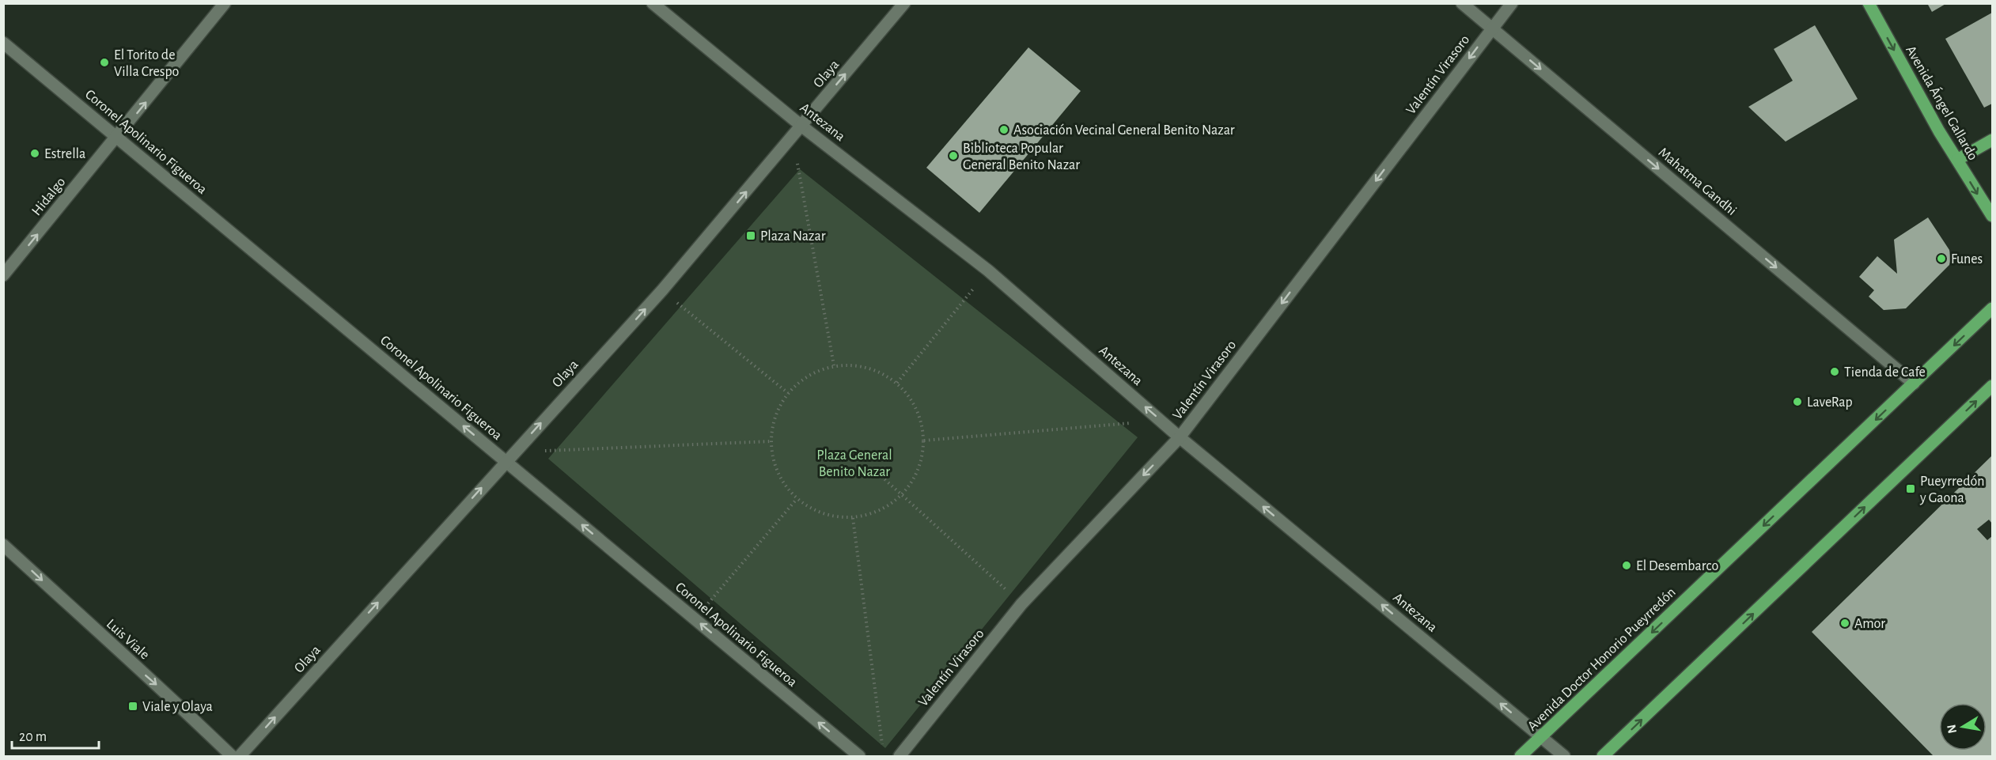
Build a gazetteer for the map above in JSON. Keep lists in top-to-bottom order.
{
  "streets": {
    "main road": ["Avenida Ángel Gallardo", "Avenida Doctor Honorio Pueyrredón"],
    "street": [
      "Olaya",
      "Valentín Virasoro",
      "Antezana",
      "Coronel Apolinario Figueroa",
      "Mahatma Gandhi",
      "Hidalgo",
      "Luis Viale"
    ]
  },
  "crossings": [
    ["Olaya", "Antezana"],
    ["Olaya", "Coronel Apolinario Figueroa"],
    ["Valentín Virasoro", "Antezana"],
    ["Valentín Virasoro", "Mahatma Gandhi"],
    ["Antezana", "Avenida Doctor Honorio Pueyrredón"],
    ["Coronel Apolinario Figueroa", "Hidalgo"],
    ["Mahatma Gandhi", "Avenida Doctor Honorio Pueyrredón"]
  ],
  "one_way": [
    "Olaya",
    "Valentín Virasoro",
    "Avenida Ángel Gallardo",
    "Antezana",
    "Coronel Apolinario Figueroa",
    "Mahatma Gandhi",
    "Hidalgo",
    "Luis Viale"
  ],
  "parks": ["Plaza General Benito Nazar"],
  "places": {
    "other": [
      "El Torito de Villa Crespo",
      "Asociación Vecinal General Benito Nazar",
      "Estrella",
      "Biblioteca Popular General Benito Nazar",
      "Funes",
      "Tienda de Cafe",
      "LaveRap",
      "El Desembarco",
      "Amor"
    ],
    "transit": ["Plaza Nazar", "Pueyrredón y Gaona", "Viale y Olaya"]
  },
  "scale_bar": "20 m",
  "north": "left"
}
